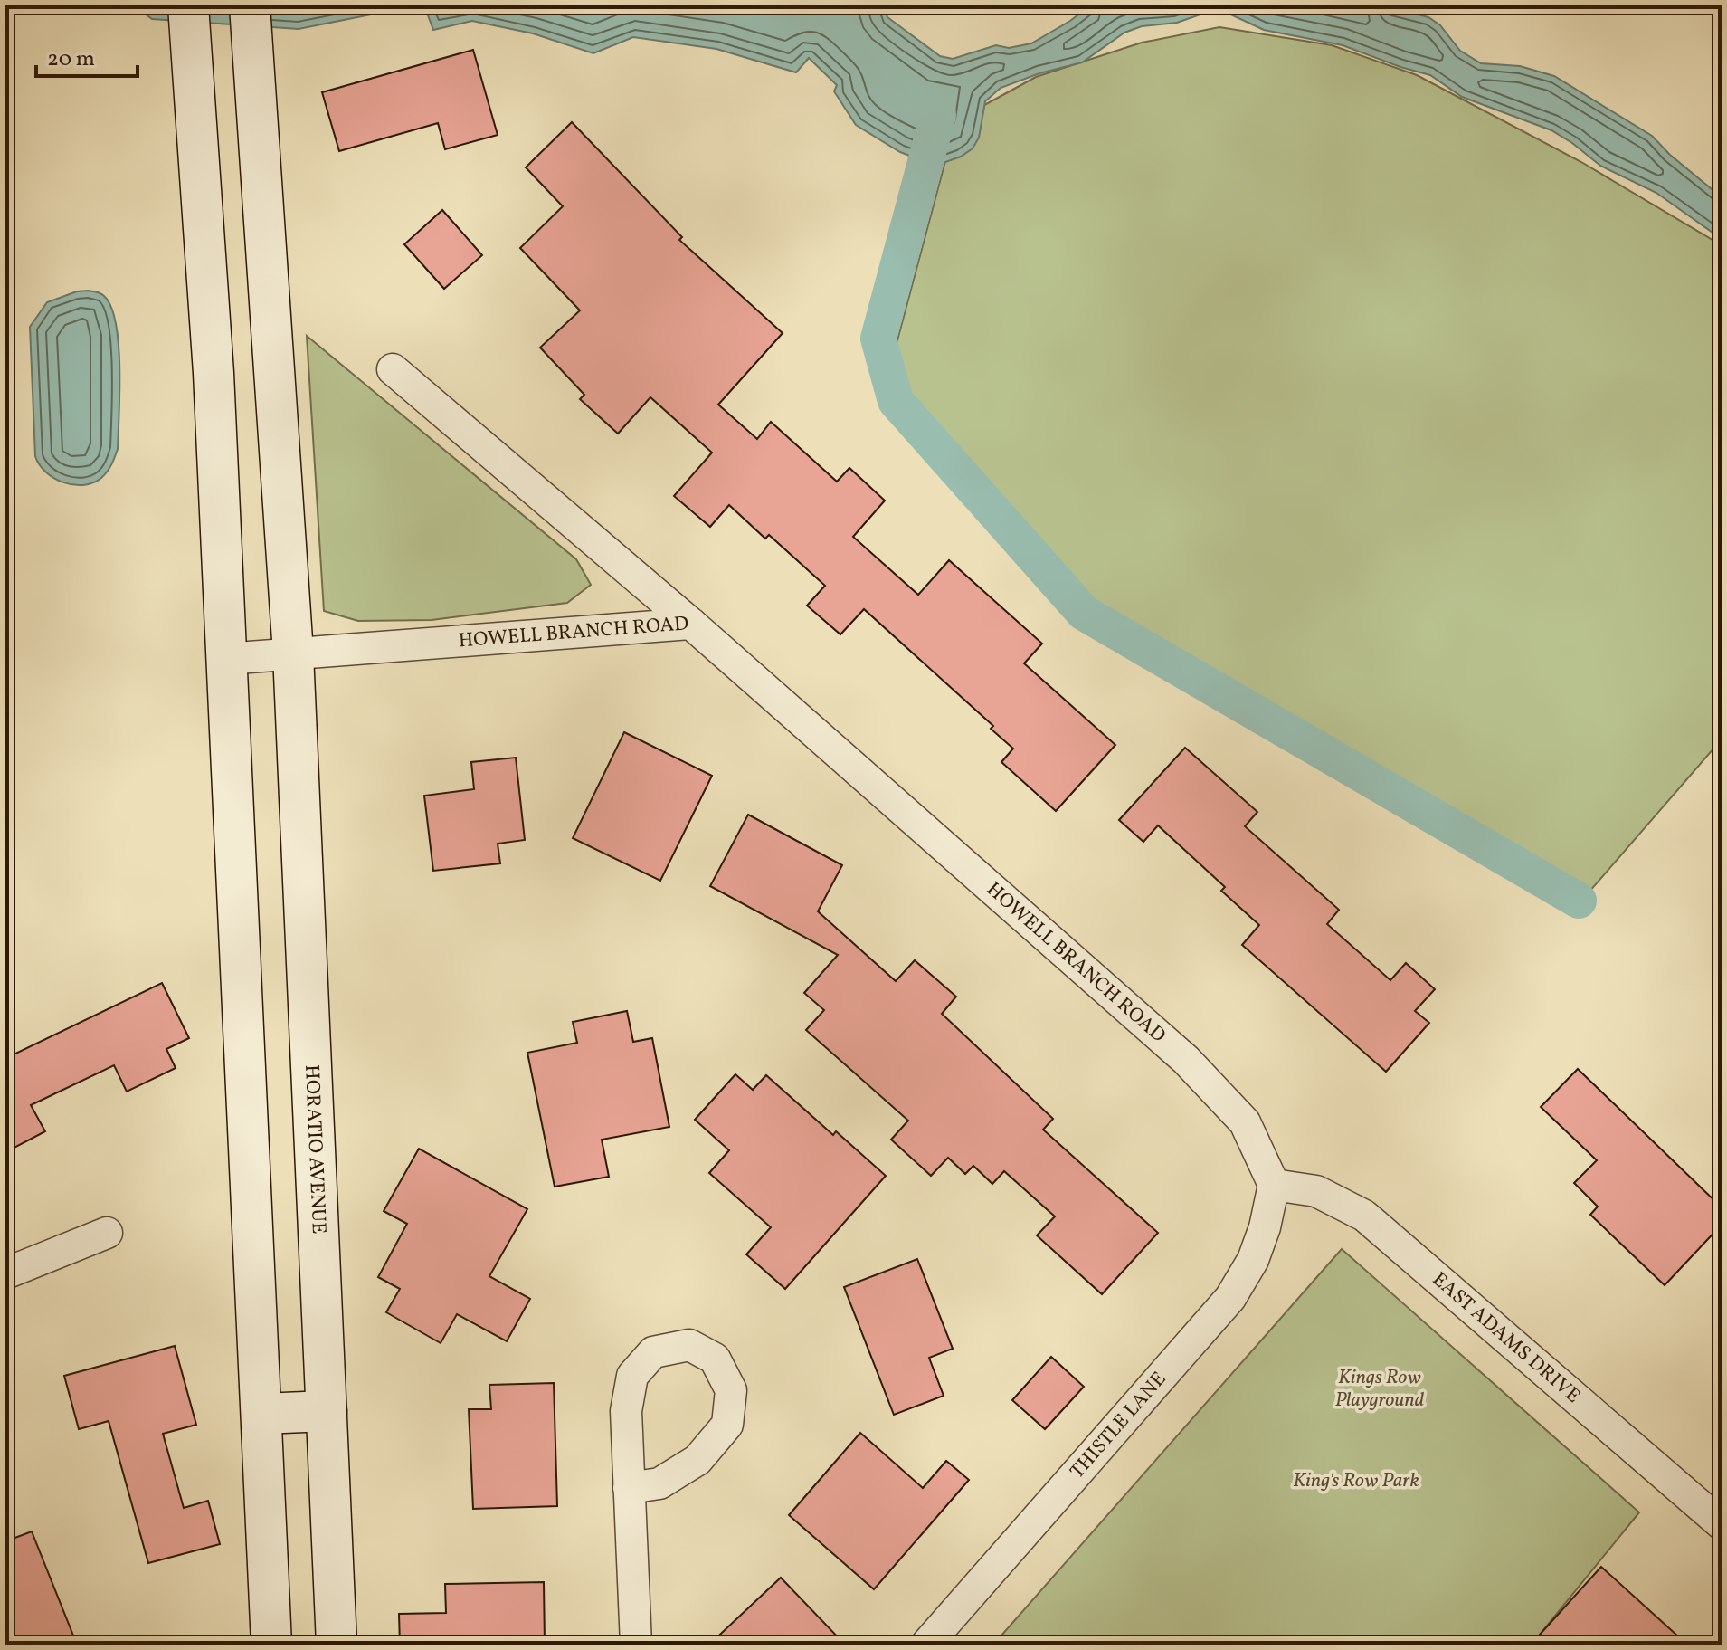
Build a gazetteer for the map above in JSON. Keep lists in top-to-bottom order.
{
  "streets": {
    "main road": ["HORATIO AVENUE"],
    "street": ["HOWELL BRANCH ROAD", "EAST ADAMS DRIVE", "THISTLE LANE"]
  },
  "crossings": [
    ["HOWELL BRANCH ROAD", "HORATIO AVENUE"],
    ["HOWELL BRANCH ROAD", "EAST ADAMS DRIVE"],
    ["HOWELL BRANCH ROAD", "THISTLE LANE"],
    ["EAST ADAMS DRIVE", "THISTLE LANE"]
  ],
  "parks": ["Kings Row Playground", "King's Row Park"],
  "scale_bar": "20 m"
}
